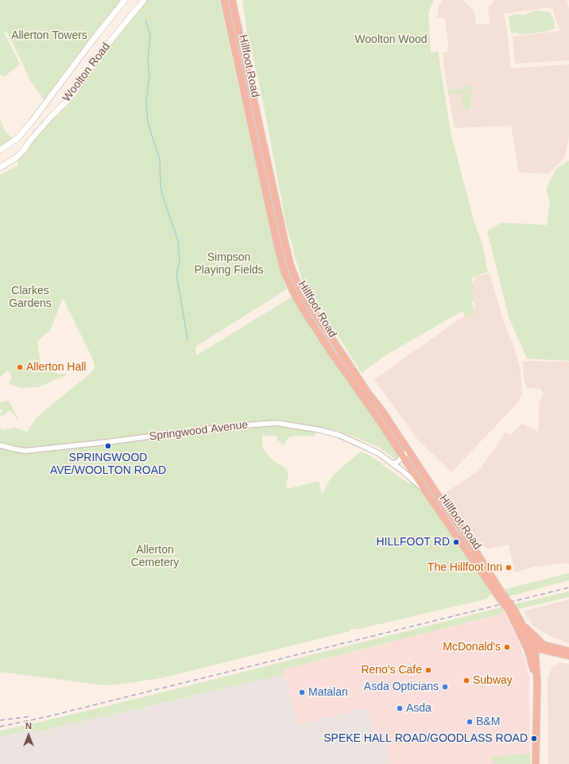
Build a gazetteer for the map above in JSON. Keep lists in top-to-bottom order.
{
  "streets": {
    "highway": ["Hillfoot Road"],
    "main road": ["Woolton Road"],
    "street": ["Springwood Avenue"]
  },
  "crossings": [
    ["Hillfoot Road", "Springwood Avenue"]
  ],
  "parks": [
    "Allerton Towers",
    "Woolton Wood",
    "Simpson Playing Fields",
    "Clarkes Gardens",
    "Allerton Cemetery"
  ],
  "places": [
    "Allerton Hall",
    "SPRINGWOOD AVE/WOOLTON ROAD",
    "HILLFOOT RD",
    "The Hillfoot Inn",
    "McDonald's",
    "Reno's Cafe",
    "Subway",
    "Asda Opticians",
    "Matalan",
    "Asda",
    "B&M",
    "SPEKE HALL ROAD/GOODLASS ROAD"
  ],
  "north": "top"
}
